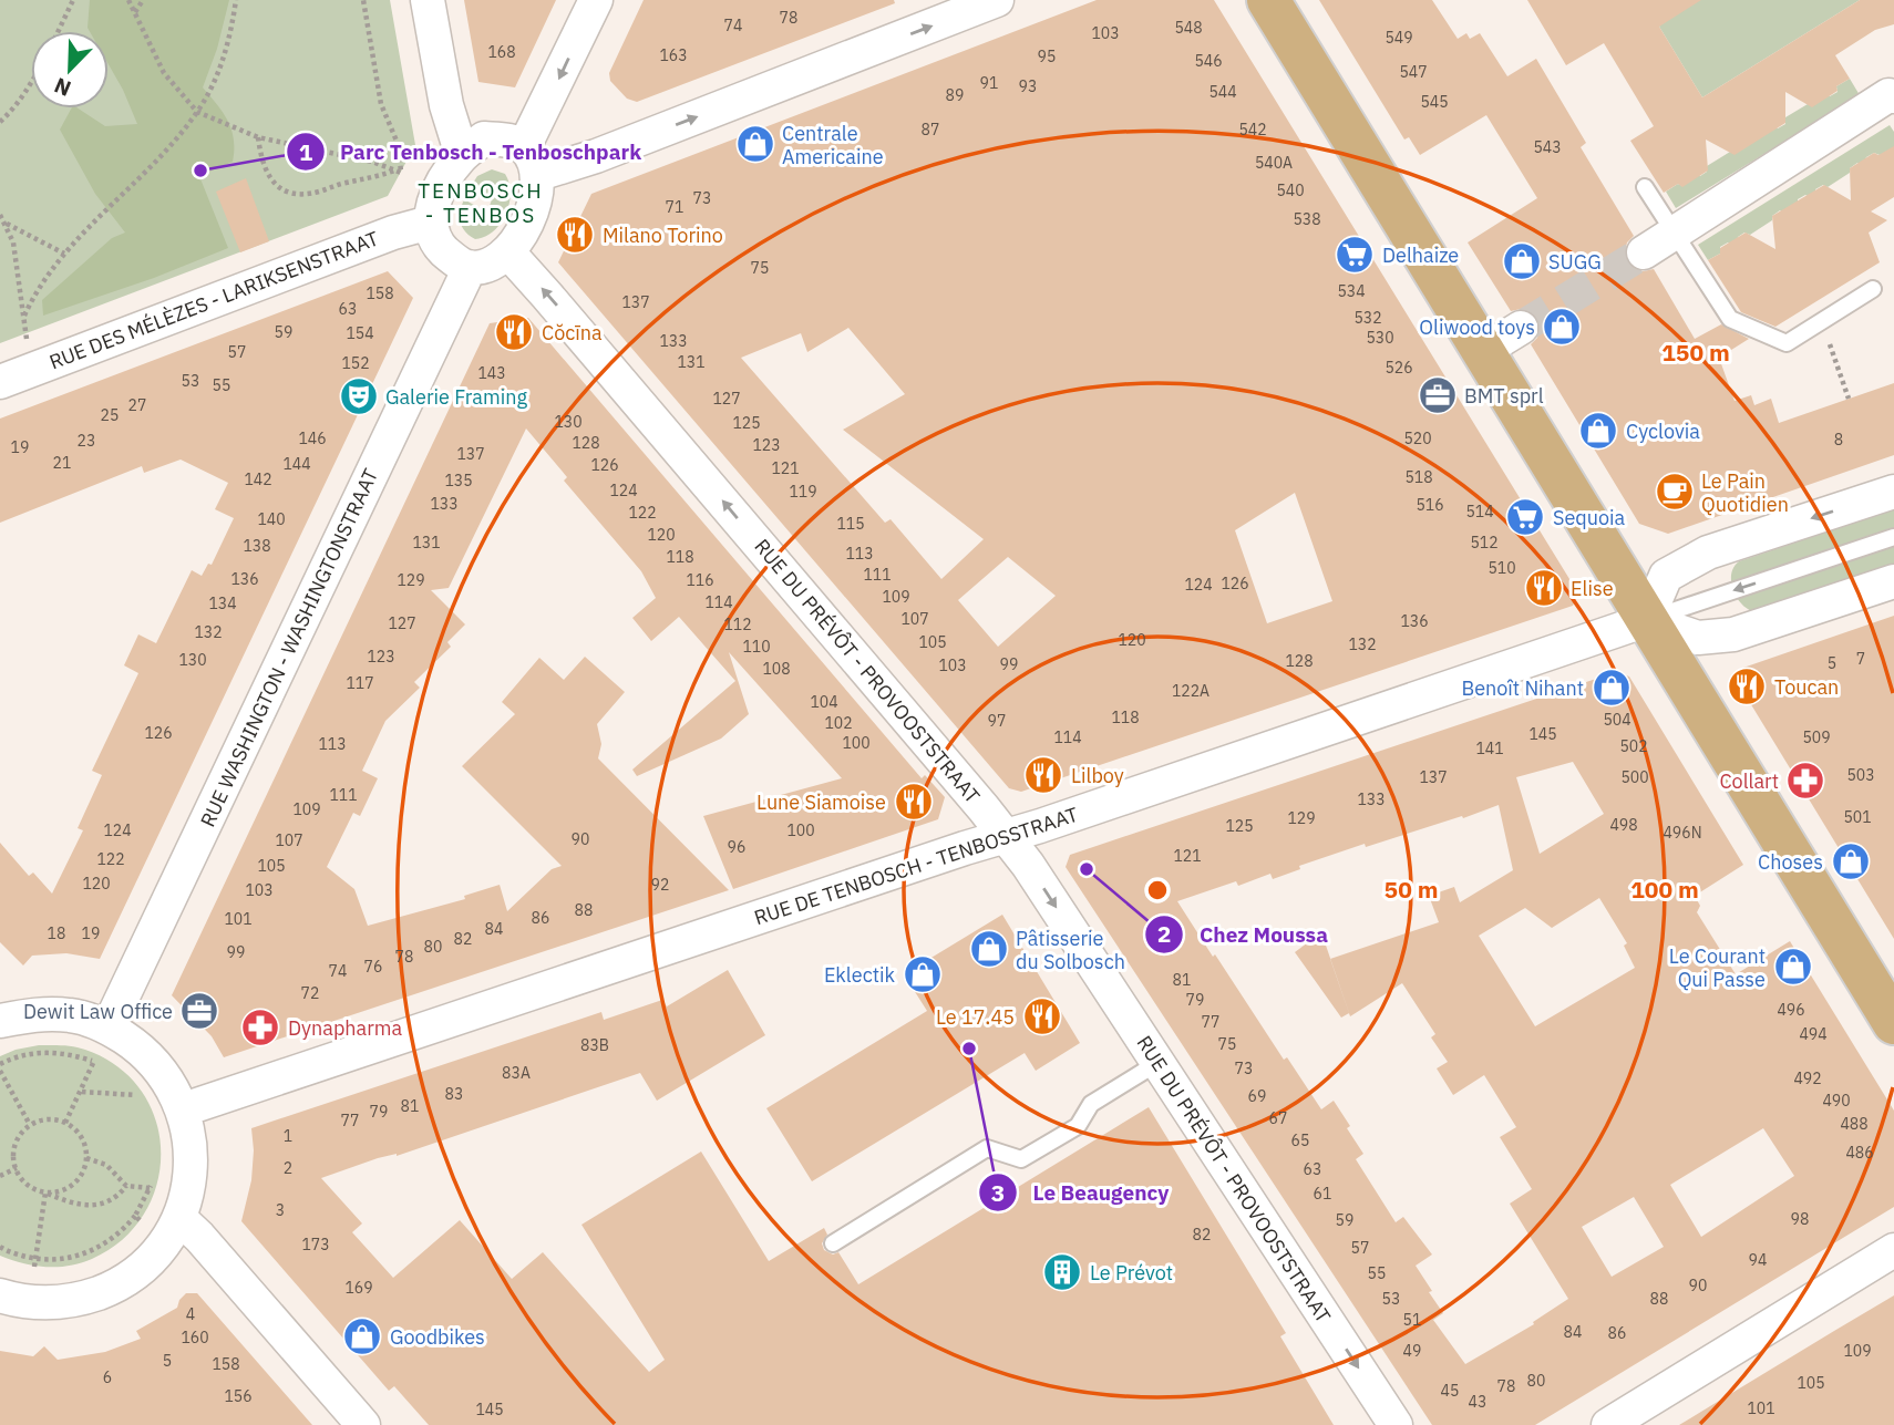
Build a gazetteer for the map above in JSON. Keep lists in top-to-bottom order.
{
  "streets": {
    "street": [
      "RUE DES MÉLÈZES - LARIKSENSTRAAT",
      "RUE WASHINGTON - WASHINGTONSTRAAT",
      "RUE DU PRÉVÔT - PROVOOSTSTRAAT",
      "RUE DE TENBOSCH - TENBOSSTRAAT"
    ]
  },
  "crossings": [
    ["RUE DES MÉLÈZES - LARIKSENSTRAAT", "RUE WASHINGTON - WASHINGTONSTRAAT"],
    ["RUE DES MÉLÈZES - LARIKSENSTRAAT", "RUE DU PRÉVÔT - PROVOOSTSTRAAT"],
    ["RUE WASHINGTON - WASHINGTONSTRAAT", "RUE DU PRÉVÔT - PROVOOSTSTRAAT"],
    ["RUE DU PRÉVÔT - PROVOOSTSTRAAT", "RUE DE TENBOSCH - TENBOSSTRAAT"]
  ],
  "districts": ["TENBOSCH - TENBOS"],
  "places": {
    "shop": [
      "Centrale Americaine",
      "SUGG",
      "Oliwood toys",
      "Cyclovia",
      "Benoît Nihant",
      "Choses",
      "Pâtisserie du Solbosch",
      "Le Courant Qui Passe",
      "Eklectik",
      "Goodbikes"
    ],
    "other": ["Parc Tenbosch - Tenboschpark", "Chez Moussa", "Le Beaugency"],
    "restaurant": [
      "Milano Torino",
      "Cŏcīna",
      "Elise",
      "Toucan",
      "Lilboy",
      "Lune Siamoise",
      "Le 17.45"
    ],
    "supermarket": ["Delhaize", "Sequoia"],
    "office": ["BMT sprl", "Dewit Law Office"],
    "theatre": ["Galerie Framing"],
    "cafe": ["Le Pain Quotidien"],
    "pharmacy": ["Collart", "Dynapharma"],
    "building": ["Le Prévot"]
  },
  "house_numbers": [
    "78",
    "74",
    "548",
    "103",
    "549",
    "168",
    "163",
    "95",
    "546",
    "547",
    "91",
    "93",
    "544",
    "89",
    "545",
    "87",
    "542",
    "543",
    "540A",
    "540",
    "73",
    "71",
    "538",
    "75",
    "534",
    "158",
    "137",
    "63",
    "532",
    "59",
    "154",
    "530",
    "133",
    "57",
    "131",
    "152",
    "526",
    "143",
    "53",
    "55",
    "127",
    "27",
    "25",
    "130",
    "125",
    "146",
    "520",
    "8",
    "23",
    "128",
    "123",
    "19",
    "137",
    "21",
    "144",
    "126",
    "121",
    "518",
    "142",
    "135",
    "124",
    "119",
    "133",
    "516",
    "514",
    "122",
    "140",
    "115",
    "120",
    "131",
    "512",
    "138",
    "113",
    "118",
    "510",
    "111",
    "136",
    "129",
    "116",
    "126",
    "124",
    "109",
    "114",
    "134",
    "107",
    "136",
    "127",
    "112",
    "132",
    "120",
    "105",
    "132",
    "110",
    "123",
    "7",
    "130",
    "128",
    "5",
    "99",
    "103",
    "108",
    "117",
    "122A",
    "104",
    "118",
    "504",
    "97",
    "102",
    "126",
    "145",
    "114",
    "509",
    "100",
    "113",
    "502",
    "141",
    "503",
    "137",
    "500",
    "111",
    "133",
    "109",
    "501",
    "129",
    "498",
    "125",
    "124",
    "100",
    "496N",
    "90",
    "107",
    "96",
    "121",
    "122",
    "105",
    "120",
    "92",
    "103",
    "88",
    "86",
    "101",
    "84",
    "18",
    "19",
    "82",
    "80",
    "99",
    "78",
    "76",
    "74",
    "81",
    "72",
    "79",
    "496",
    "77",
    "494",
    "75",
    "83B",
    "73",
    "83A",
    "492",
    "83",
    "69",
    "490",
    "81",
    "79",
    "67",
    "77",
    "488",
    "1",
    "65",
    "486",
    "2",
    "63",
    "61",
    "3",
    "98",
    "59",
    "82",
    "173",
    "57",
    "94",
    "55",
    "90",
    "169",
    "53",
    "88",
    "4",
    "51",
    "84",
    "86",
    "160",
    "49",
    "109",
    "5",
    "158",
    "6",
    "80",
    "105",
    "78",
    "45",
    "156",
    "43",
    "101",
    "145"
  ],
  "north": "bottom left",
  "rings": ["150 m", "50 m", "100 m"]
}
